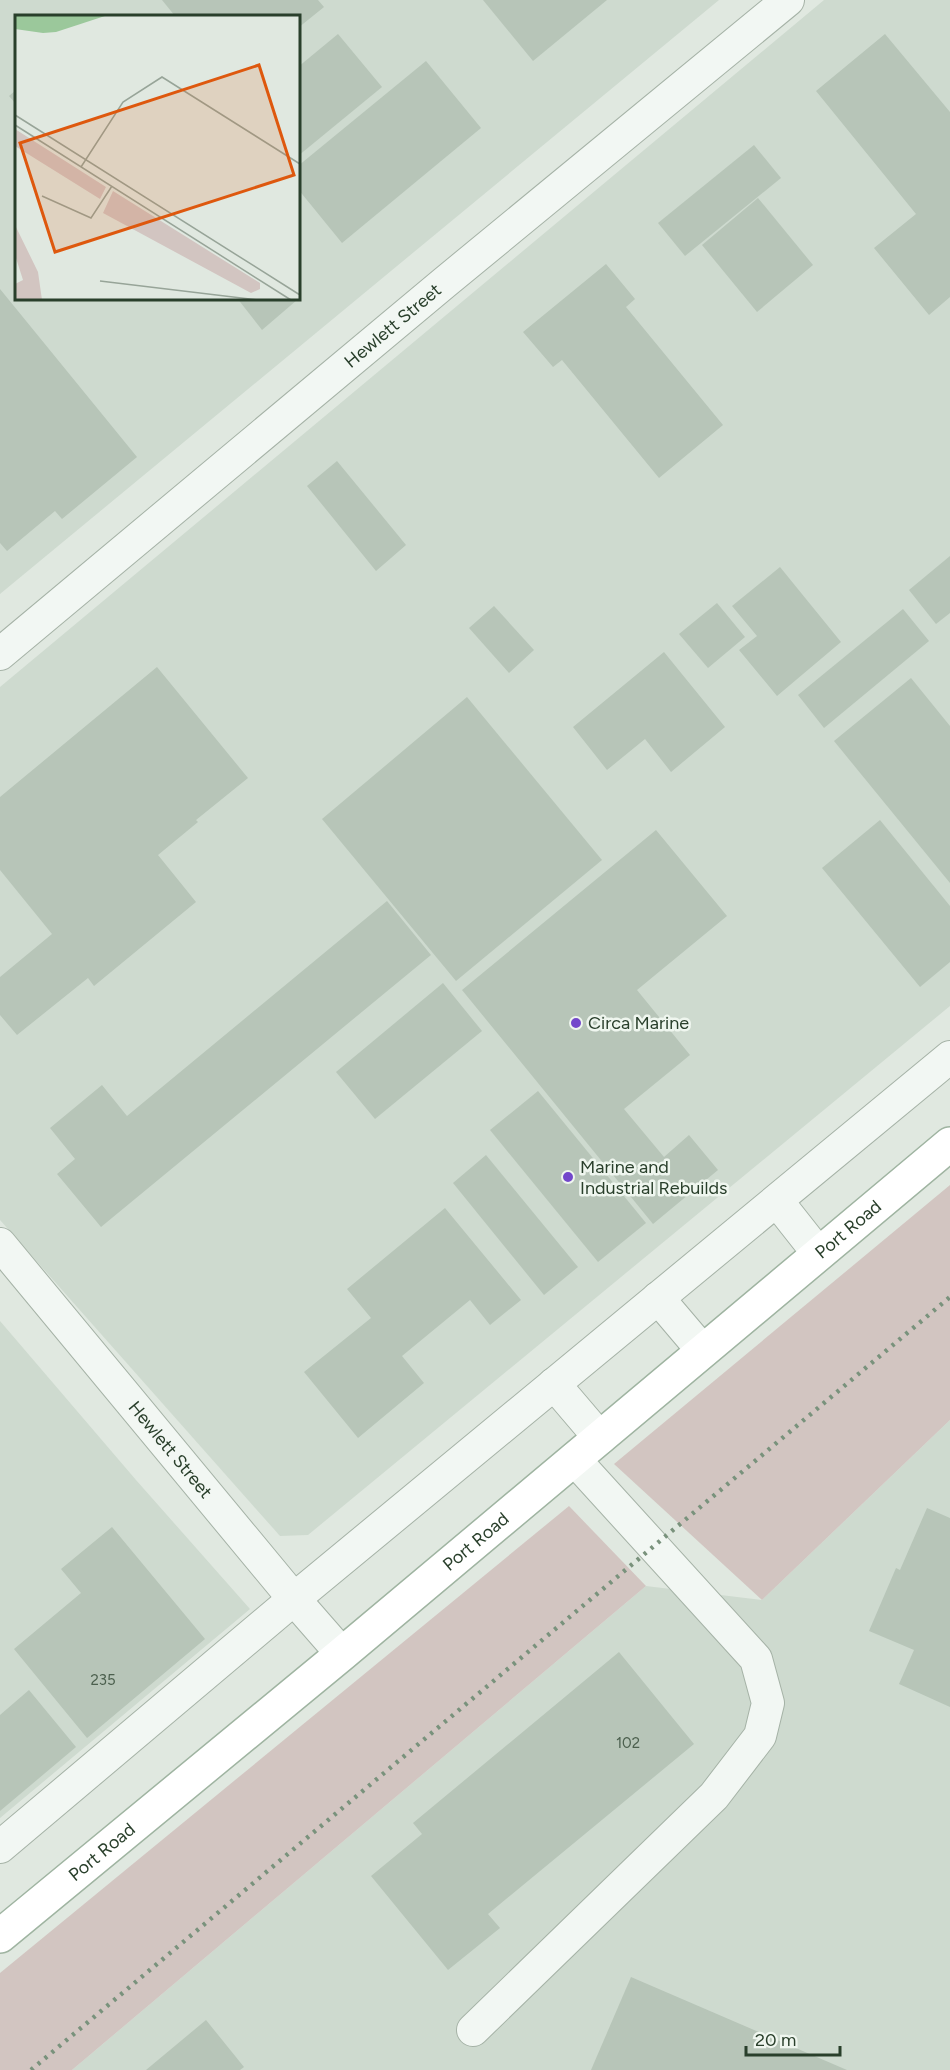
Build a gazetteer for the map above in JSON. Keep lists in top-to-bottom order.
{
  "streets": {
    "main road": ["Port Road"],
    "street": ["Hewlett Street"]
  },
  "crossings": [
    ["Hewlett Street", "Port Road"]
  ],
  "places": ["Circa Marine", "Marine and Industrial Rebuilds"],
  "house_numbers": ["235", "102"],
  "scale_bar": "20 m"
}
